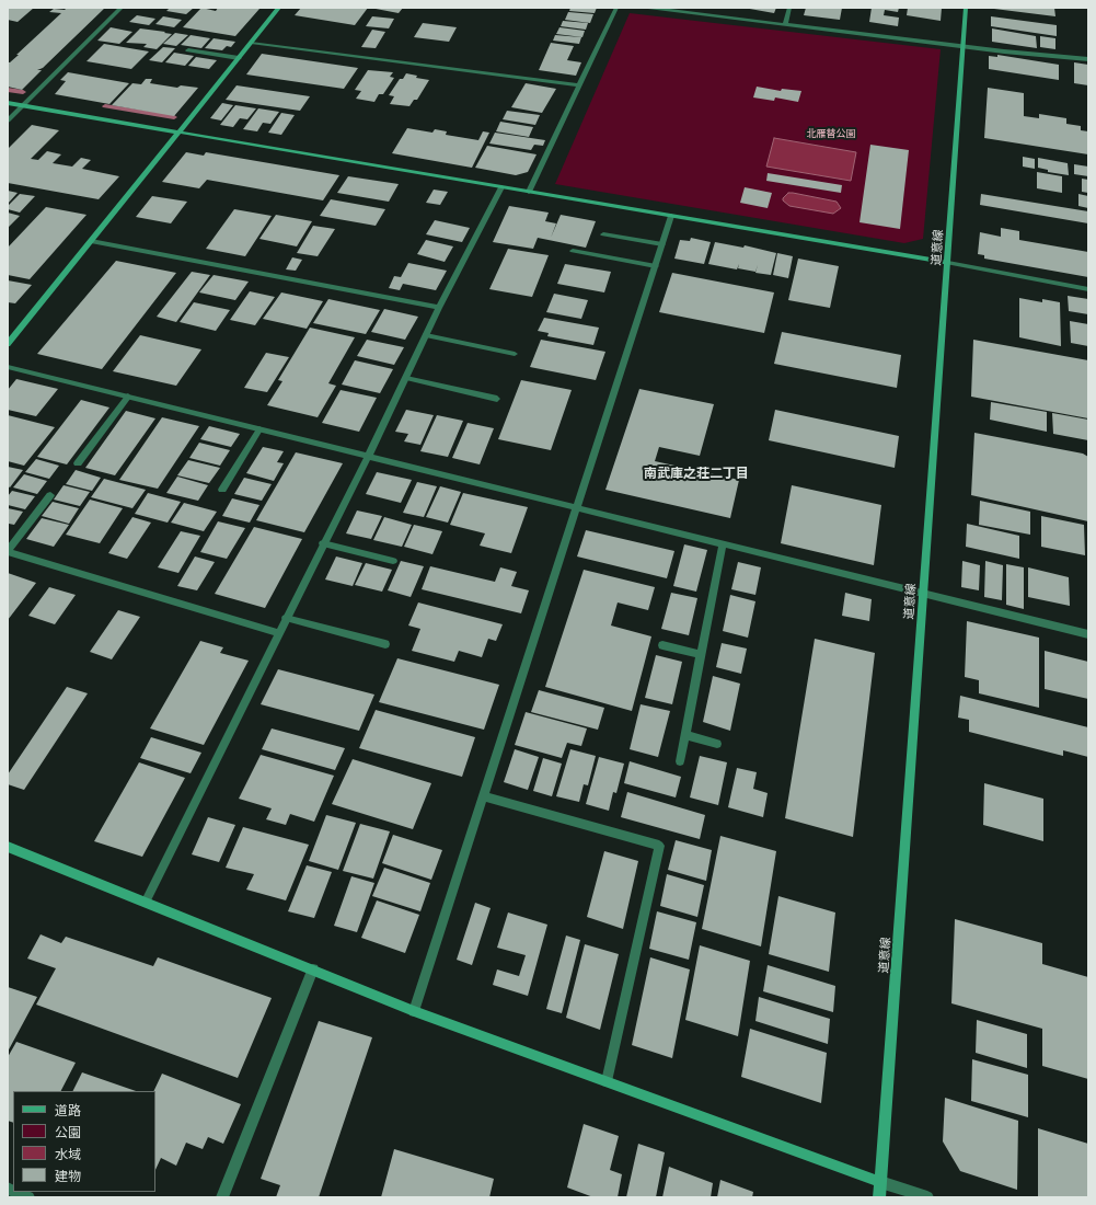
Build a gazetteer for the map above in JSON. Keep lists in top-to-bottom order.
{
  "streets": {
    "street": ["道意線"]
  },
  "districts": ["南武庫之荘二丁目"],
  "parks": ["北雁替公園"],
  "legend": [
    "道路",
    "公園",
    "水域",
    "建物"
  ]
}
